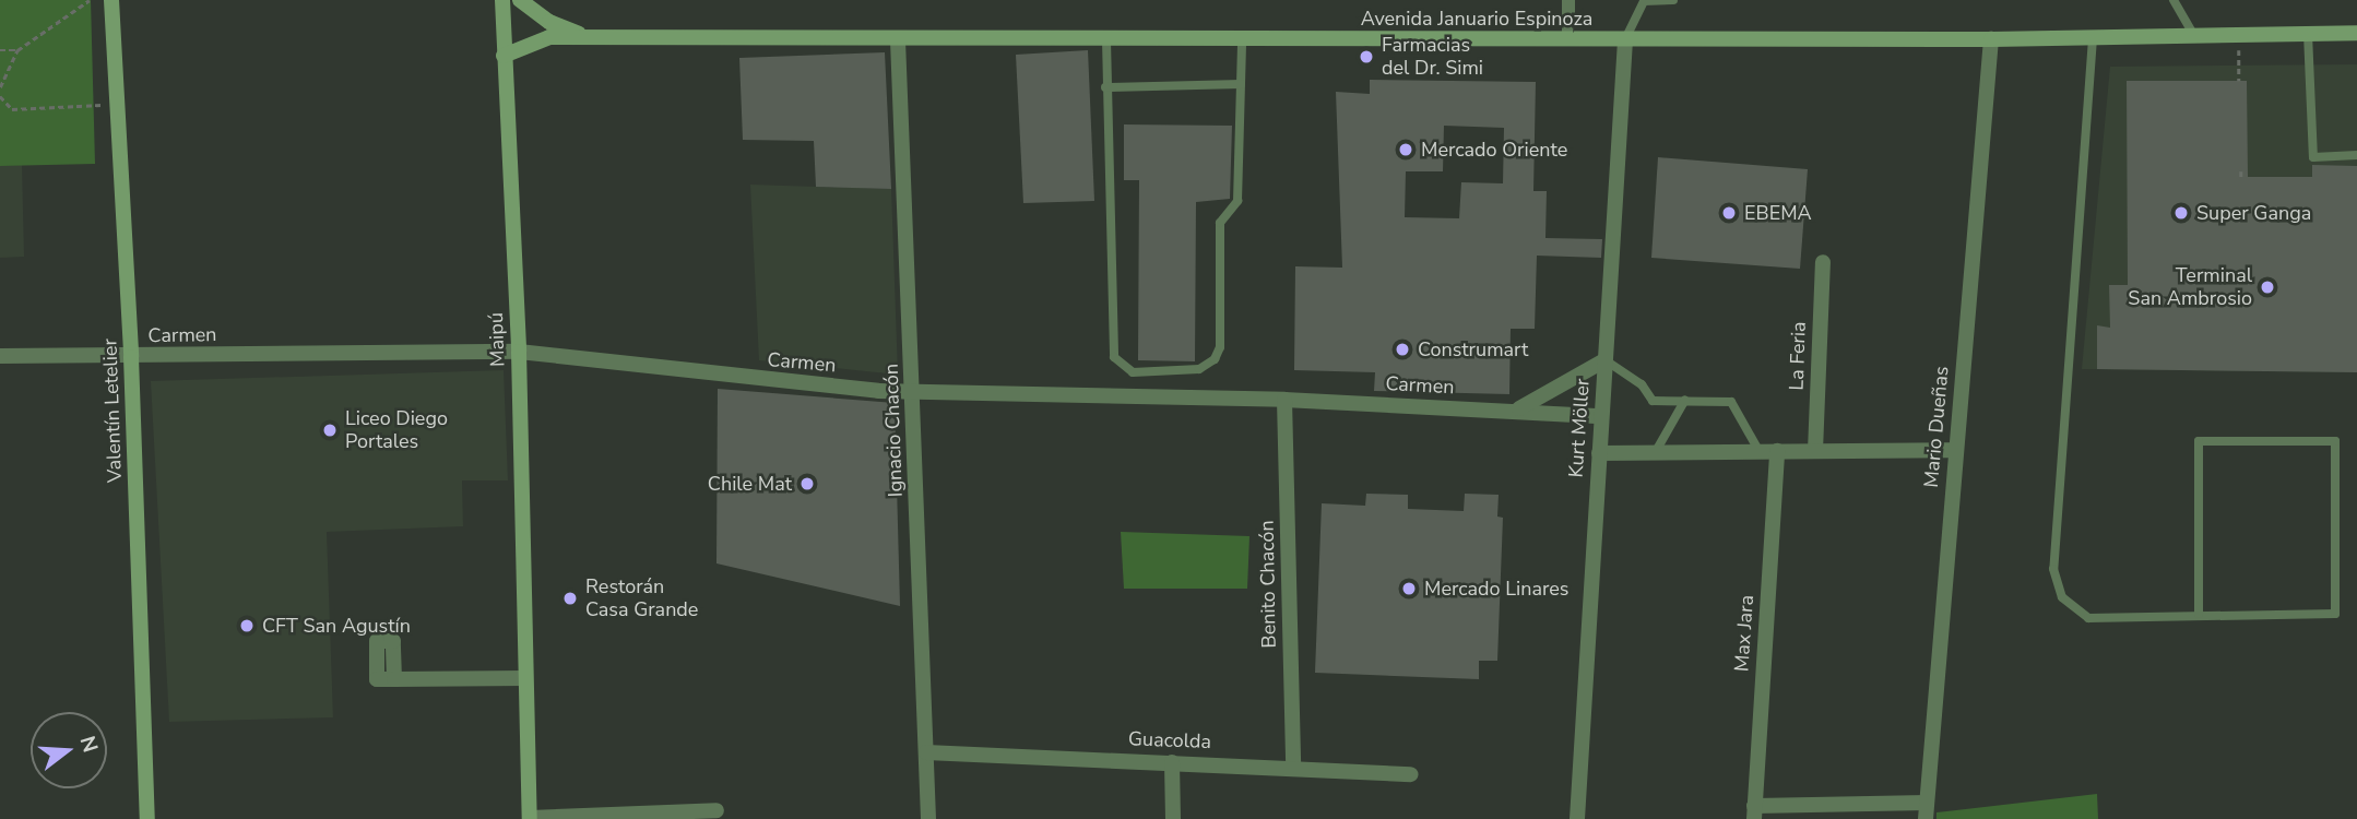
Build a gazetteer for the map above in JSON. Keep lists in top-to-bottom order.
{
  "streets": {
    "main road": ["Avenida Januario Espinoza", "Maipú", "Valentín Letelier"],
    "street": [
      "Carmen",
      "La Feria",
      "Mario Dueñas",
      "Kurt Möller",
      "Ignacio Chacón",
      "Benito Chacón",
      "Max Jara",
      "Guacolda"
    ]
  },
  "crossings": [
    ["Avenida Januario Espinoza", "Maipú"],
    ["Avenida Januario Espinoza", "Mario Dueñas"],
    ["Avenida Januario Espinoza", "Kurt Möller"],
    ["Avenida Januario Espinoza", "Ignacio Chacón"],
    ["Carmen", "Maipú"],
    ["Carmen", "Valentín Letelier"],
    ["Carmen", "Kurt Möller"],
    ["Carmen", "Ignacio Chacón"],
    ["Carmen", "Benito Chacón"],
    ["Ignacio Chacón", "Guacolda"],
    ["Benito Chacón", "Guacolda"]
  ],
  "places": [
    "Farmacias del Dr. Simi",
    "Mercado Oriente",
    "EBEMA",
    "Super Ganga",
    "Terminal San Ambrosio",
    "Construmart",
    "Liceo Diego Portales",
    "Chile Mat",
    "Mercado Linares",
    "Restorán Casa Grande",
    "CFT San Agustín"
  ],
  "north": "right"
}
